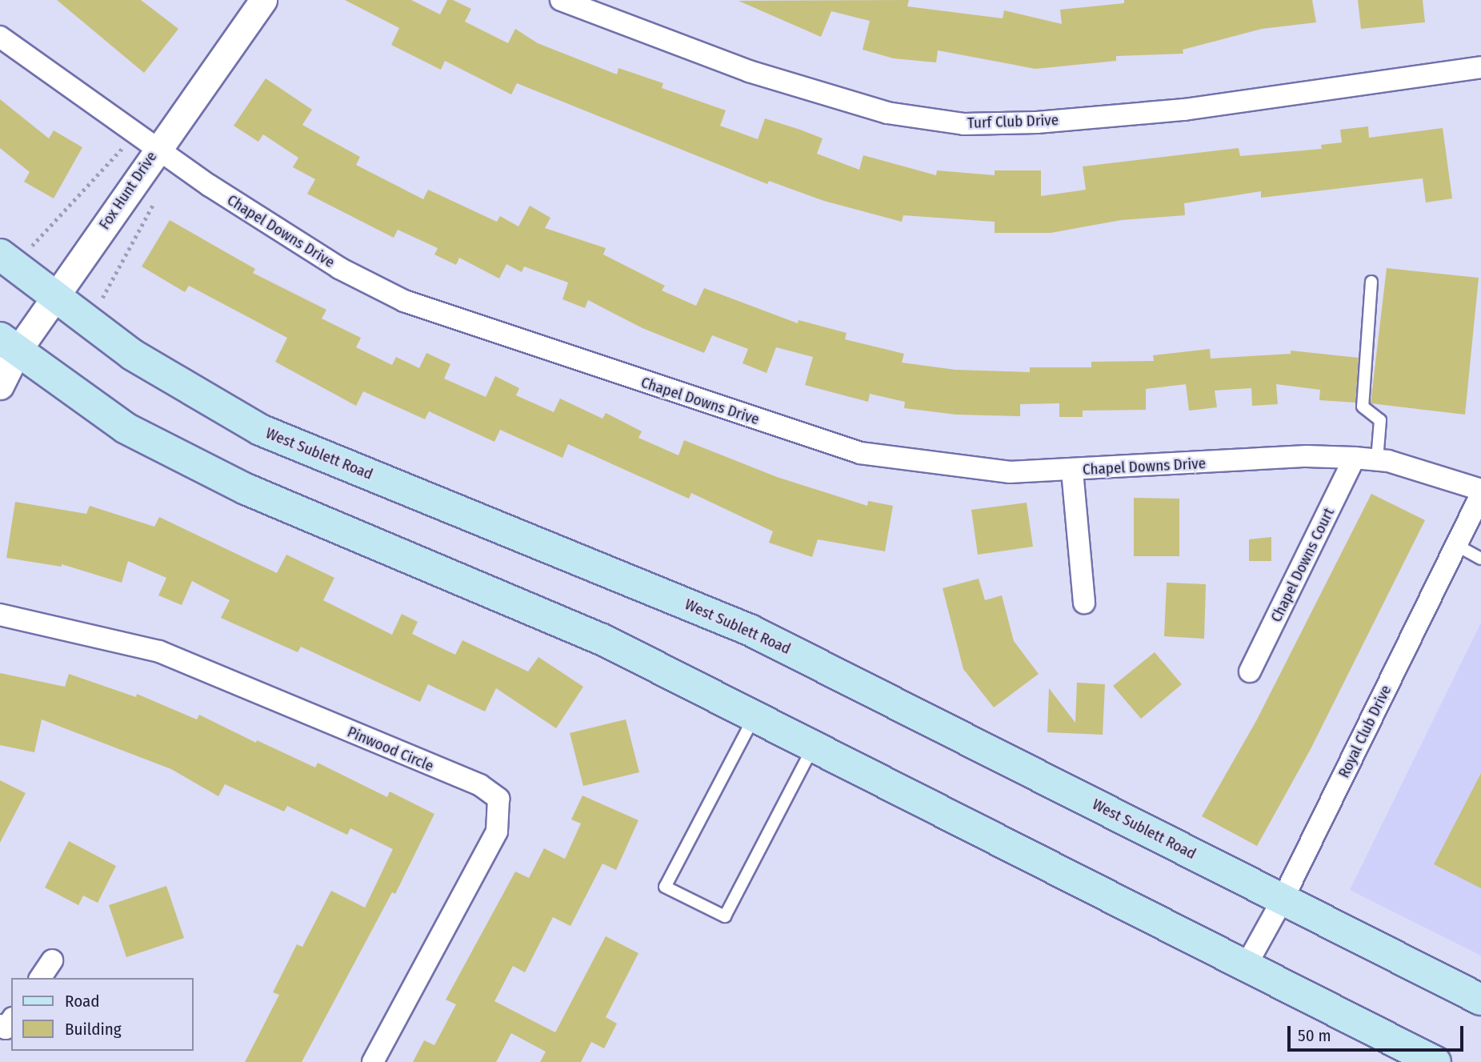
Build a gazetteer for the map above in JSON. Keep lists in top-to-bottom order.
{
  "streets": {
    "main road": ["West Sublett Road"],
    "street": [
      "Turf Club Drive",
      "Fox Hunt Drive",
      "Chapel Downs Drive",
      "Chapel Downs Court",
      "Royal Club Drive",
      "Pinwood Circle"
    ]
  },
  "crossings": [
    ["Fox Hunt Drive", "Chapel Downs Drive"],
    ["Fox Hunt Drive", "West Sublett Road"],
    ["Chapel Downs Drive", "Chapel Downs Court"],
    ["West Sublett Road", "Royal Club Drive"]
  ],
  "legend": ["Road", "Building"],
  "scale_bar": "50 m"
}
